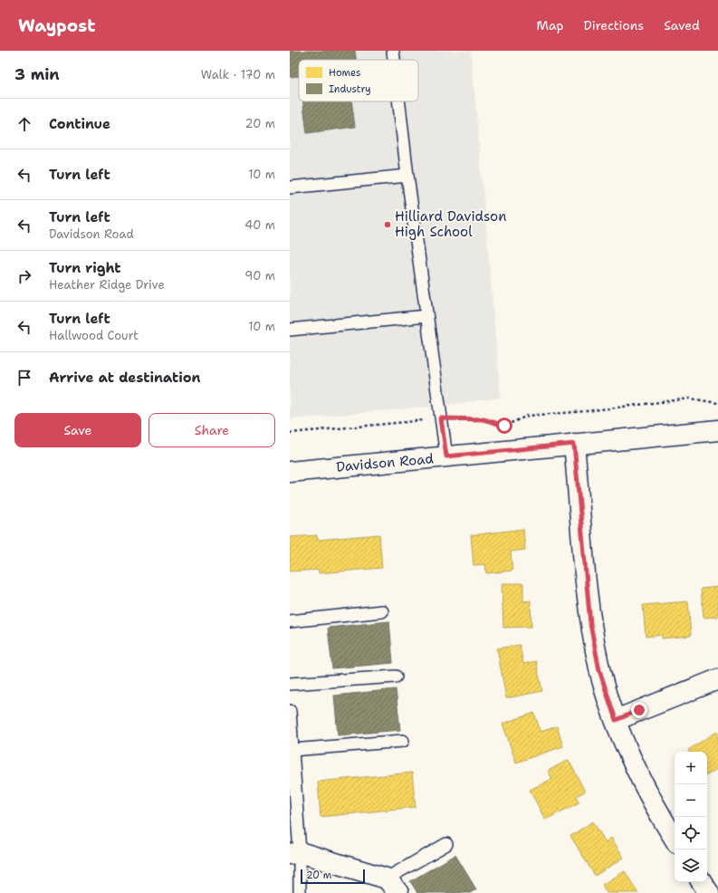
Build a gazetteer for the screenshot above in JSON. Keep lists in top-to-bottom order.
{
  "streets": {
    "street": ["Davidson Road"]
  },
  "places": ["Hilliard Davidson High School"],
  "legend": ["Homes", "Industry"],
  "scale_bar": "20 m",
  "page": {
    "header": "Waypost",
    "nav": ["Map", "Directions", "Saved"],
    "heading": ["3 min", "Walk · 170 m"],
    "list": [
      ["Continue", "20 m"],
      ["Turn left", "10 m"],
      ["Turn left", "Davidson Road", "40 m"],
      ["Turn right", "Heather Ridge Drive", "90 m"],
      ["Turn left", "Hallwood Court", "10 m"],
      "Arrive at destination"
    ],
    "buttons": ["Save", "Share"],
    "map_buttons": ["+", "−"],
    "scale": "20 m"
  }
}
